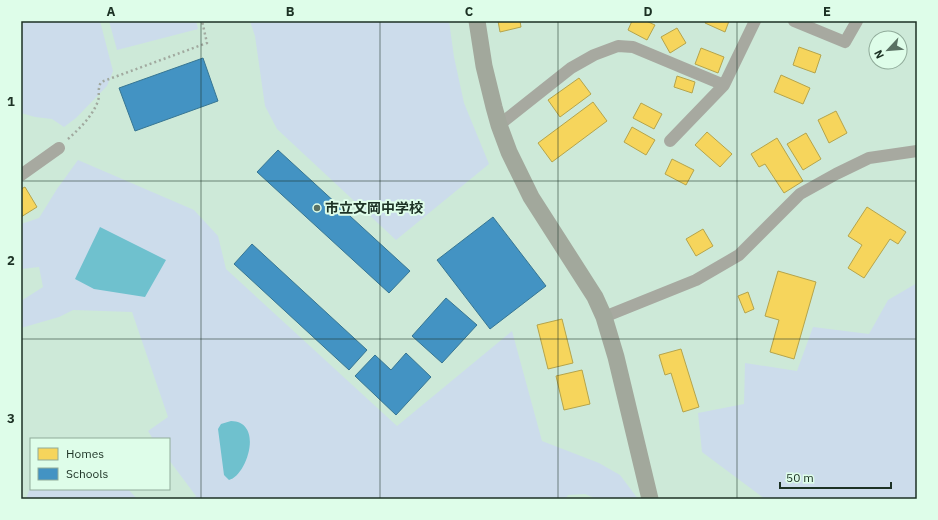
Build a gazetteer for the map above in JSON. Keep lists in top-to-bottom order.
{
  "places": ["市立文岡中学校"],
  "legend": ["Homes", "Schools"],
  "scale_bar": "50 m",
  "north": "bottom left",
  "grid": {
    "columns": [
      "A",
      "B",
      "C",
      "D",
      "E"
    ],
    "rows": ["1", "2", "3"]
  }
}
